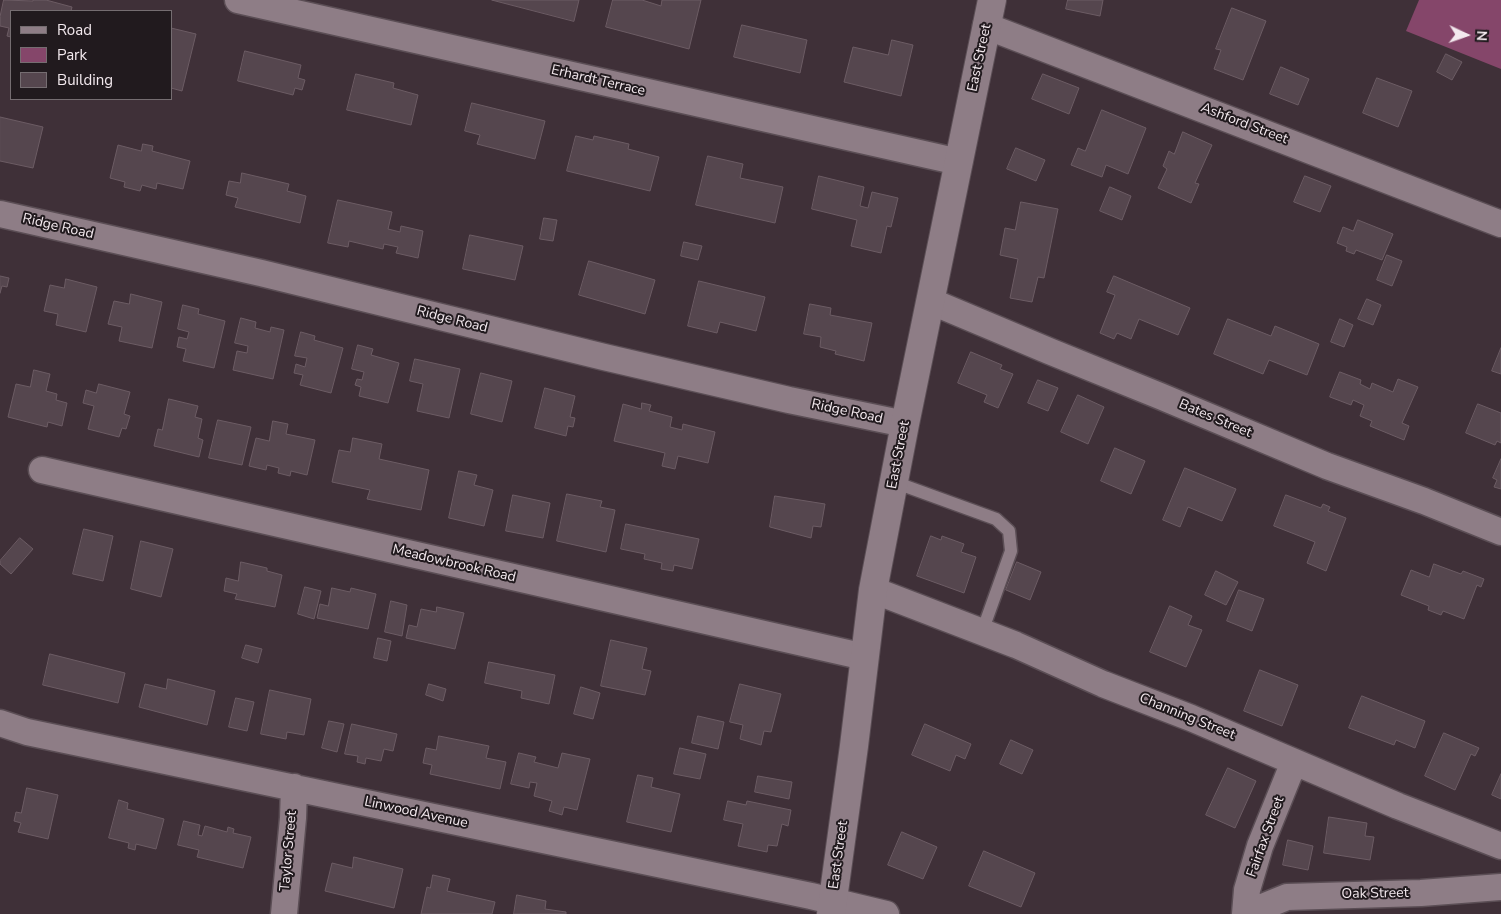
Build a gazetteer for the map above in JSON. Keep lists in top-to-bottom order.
{
  "streets": {
    "main road": ["East Street"],
    "street": [
      "Erhardt Terrace",
      "Ashford Street",
      "Ridge Road",
      "Bates Street",
      "Meadowbrook Road",
      "Channing Street",
      "Linwood Avenue",
      "Fairfax Street",
      "Taylor Street",
      "Oak Street"
    ]
  },
  "crossings": [
    ["East Street", "Erhardt Terrace"],
    ["East Street", "Ashford Street"],
    ["East Street", "Ridge Road"],
    ["East Street", "Bates Street"],
    ["East Street", "Meadowbrook Road"],
    ["East Street", "Channing Street"],
    ["East Street", "Linwood Avenue"],
    ["Channing Street", "Fairfax Street"],
    ["Linwood Avenue", "Taylor Street"]
  ],
  "legend": ["Road", "Park", "Building"],
  "north": "right"
}
